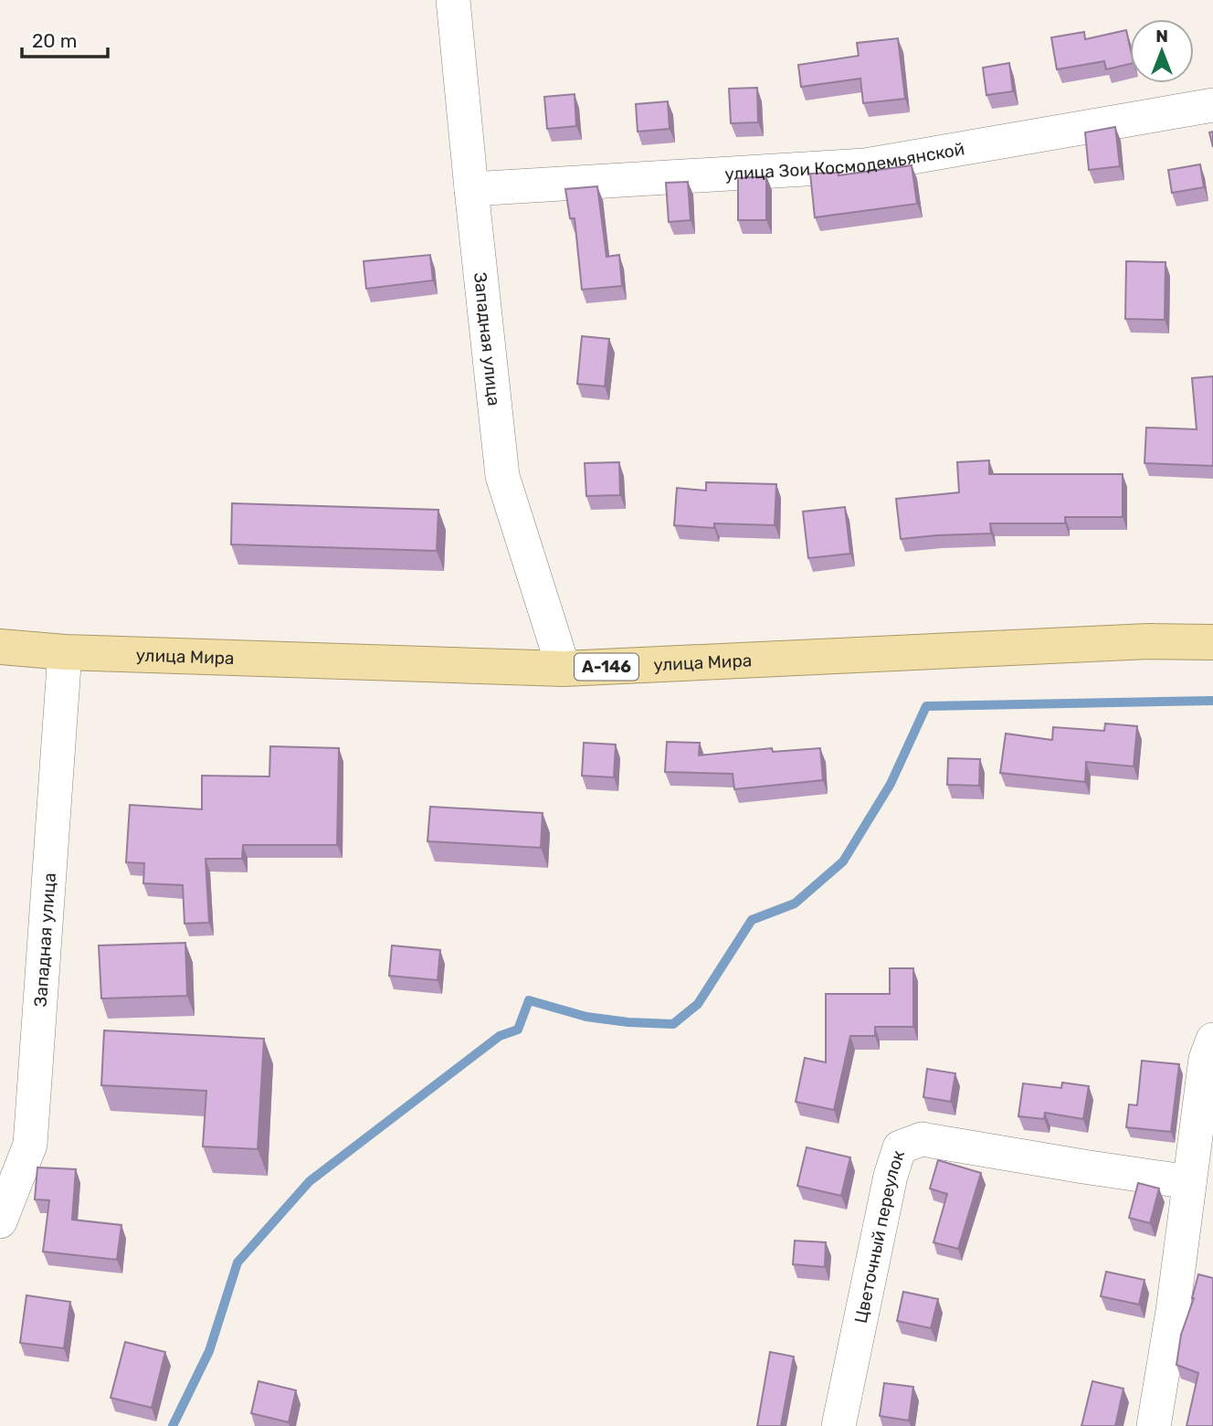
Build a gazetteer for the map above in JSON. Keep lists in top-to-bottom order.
{
  "streets": {
    "highway": ["улица Мира", "А-146"],
    "street": ["улица Зои Космодемьянской", "Западная улица", "Цветочный переулок"]
  },
  "crossings": [
    ["улица Зои Космодемьянской", "Западная улица"],
    ["Западная улица", "улица Мира"]
  ],
  "scale_bar": "20 m",
  "north": "top"
}
